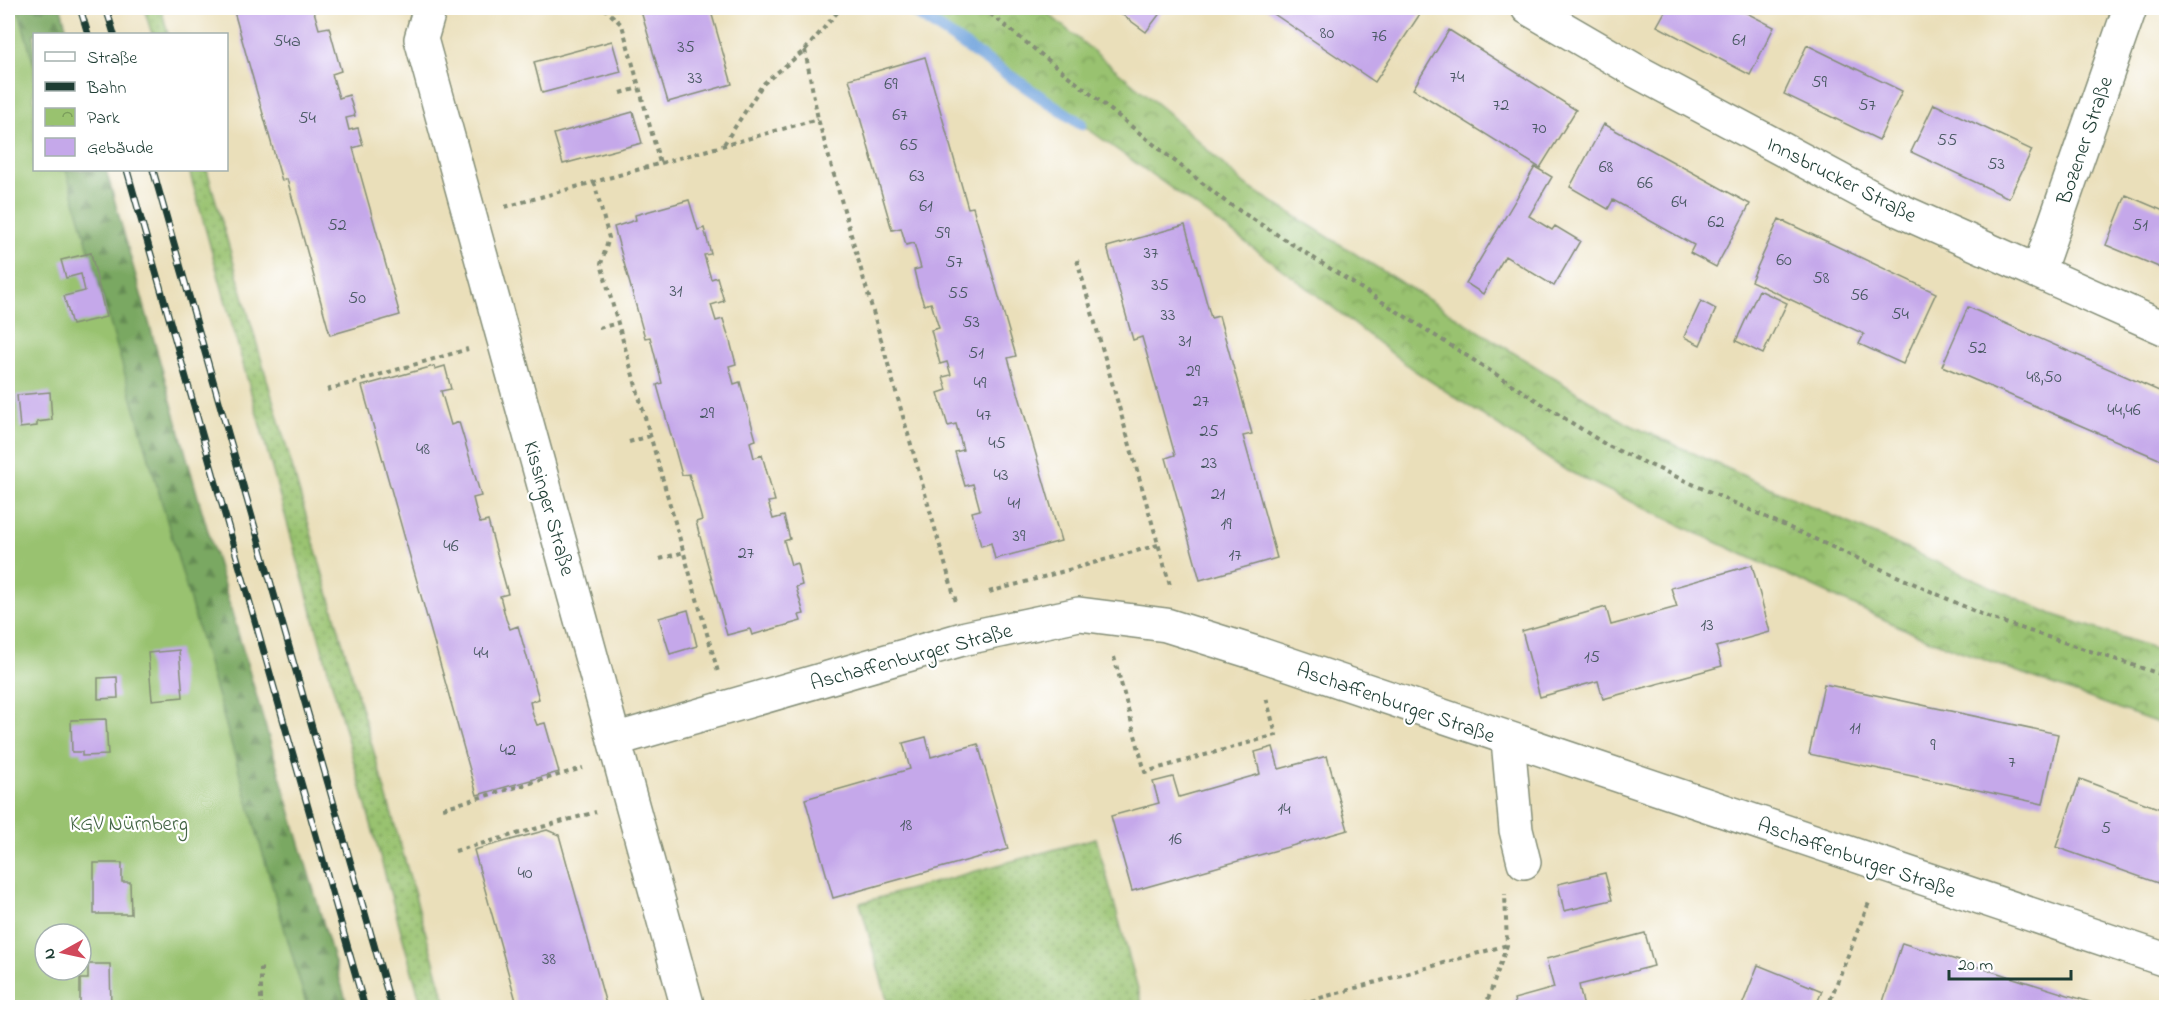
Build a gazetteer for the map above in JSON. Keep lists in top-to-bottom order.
{
  "streets": {
    "street": [
      "Bozener Straße",
      "Innsbrucker Straße",
      "Kissinger Straße",
      "Aschaffenburger Straße"
    ]
  },
  "crossings": [
    ["Bozener Straße", "Innsbrucker Straße"],
    ["Kissinger Straße", "Aschaffenburger Straße"]
  ],
  "parks": ["KGV Nürnberg"],
  "house_numbers": [
    "80",
    "76",
    "61",
    "54a",
    "35",
    "74",
    "33",
    "59",
    "69",
    "72",
    "57",
    "67",
    "54",
    "70",
    "55",
    "65",
    "53",
    "68",
    "63",
    "66",
    "64",
    "61",
    "62",
    "52",
    "51",
    "59",
    "37",
    "60",
    "57",
    "58",
    "35",
    "31",
    "55",
    "56",
    "50",
    "54",
    "33",
    "53",
    "31",
    "52",
    "51",
    "29",
    "48,50",
    "49",
    "27",
    "44,46",
    "29",
    "47",
    "25",
    "45",
    "48",
    "23",
    "43",
    "21",
    "41",
    "19",
    "39",
    "46",
    "27",
    "17",
    "13",
    "44",
    "15",
    "11",
    "9",
    "42",
    "7",
    "14",
    "18",
    "5",
    "16",
    "40",
    "38"
  ],
  "legend": [
    "Straße",
    "Bahn",
    "Park",
    "Gebäude"
  ],
  "scale_bar": "20 m",
  "north": "left"
}
